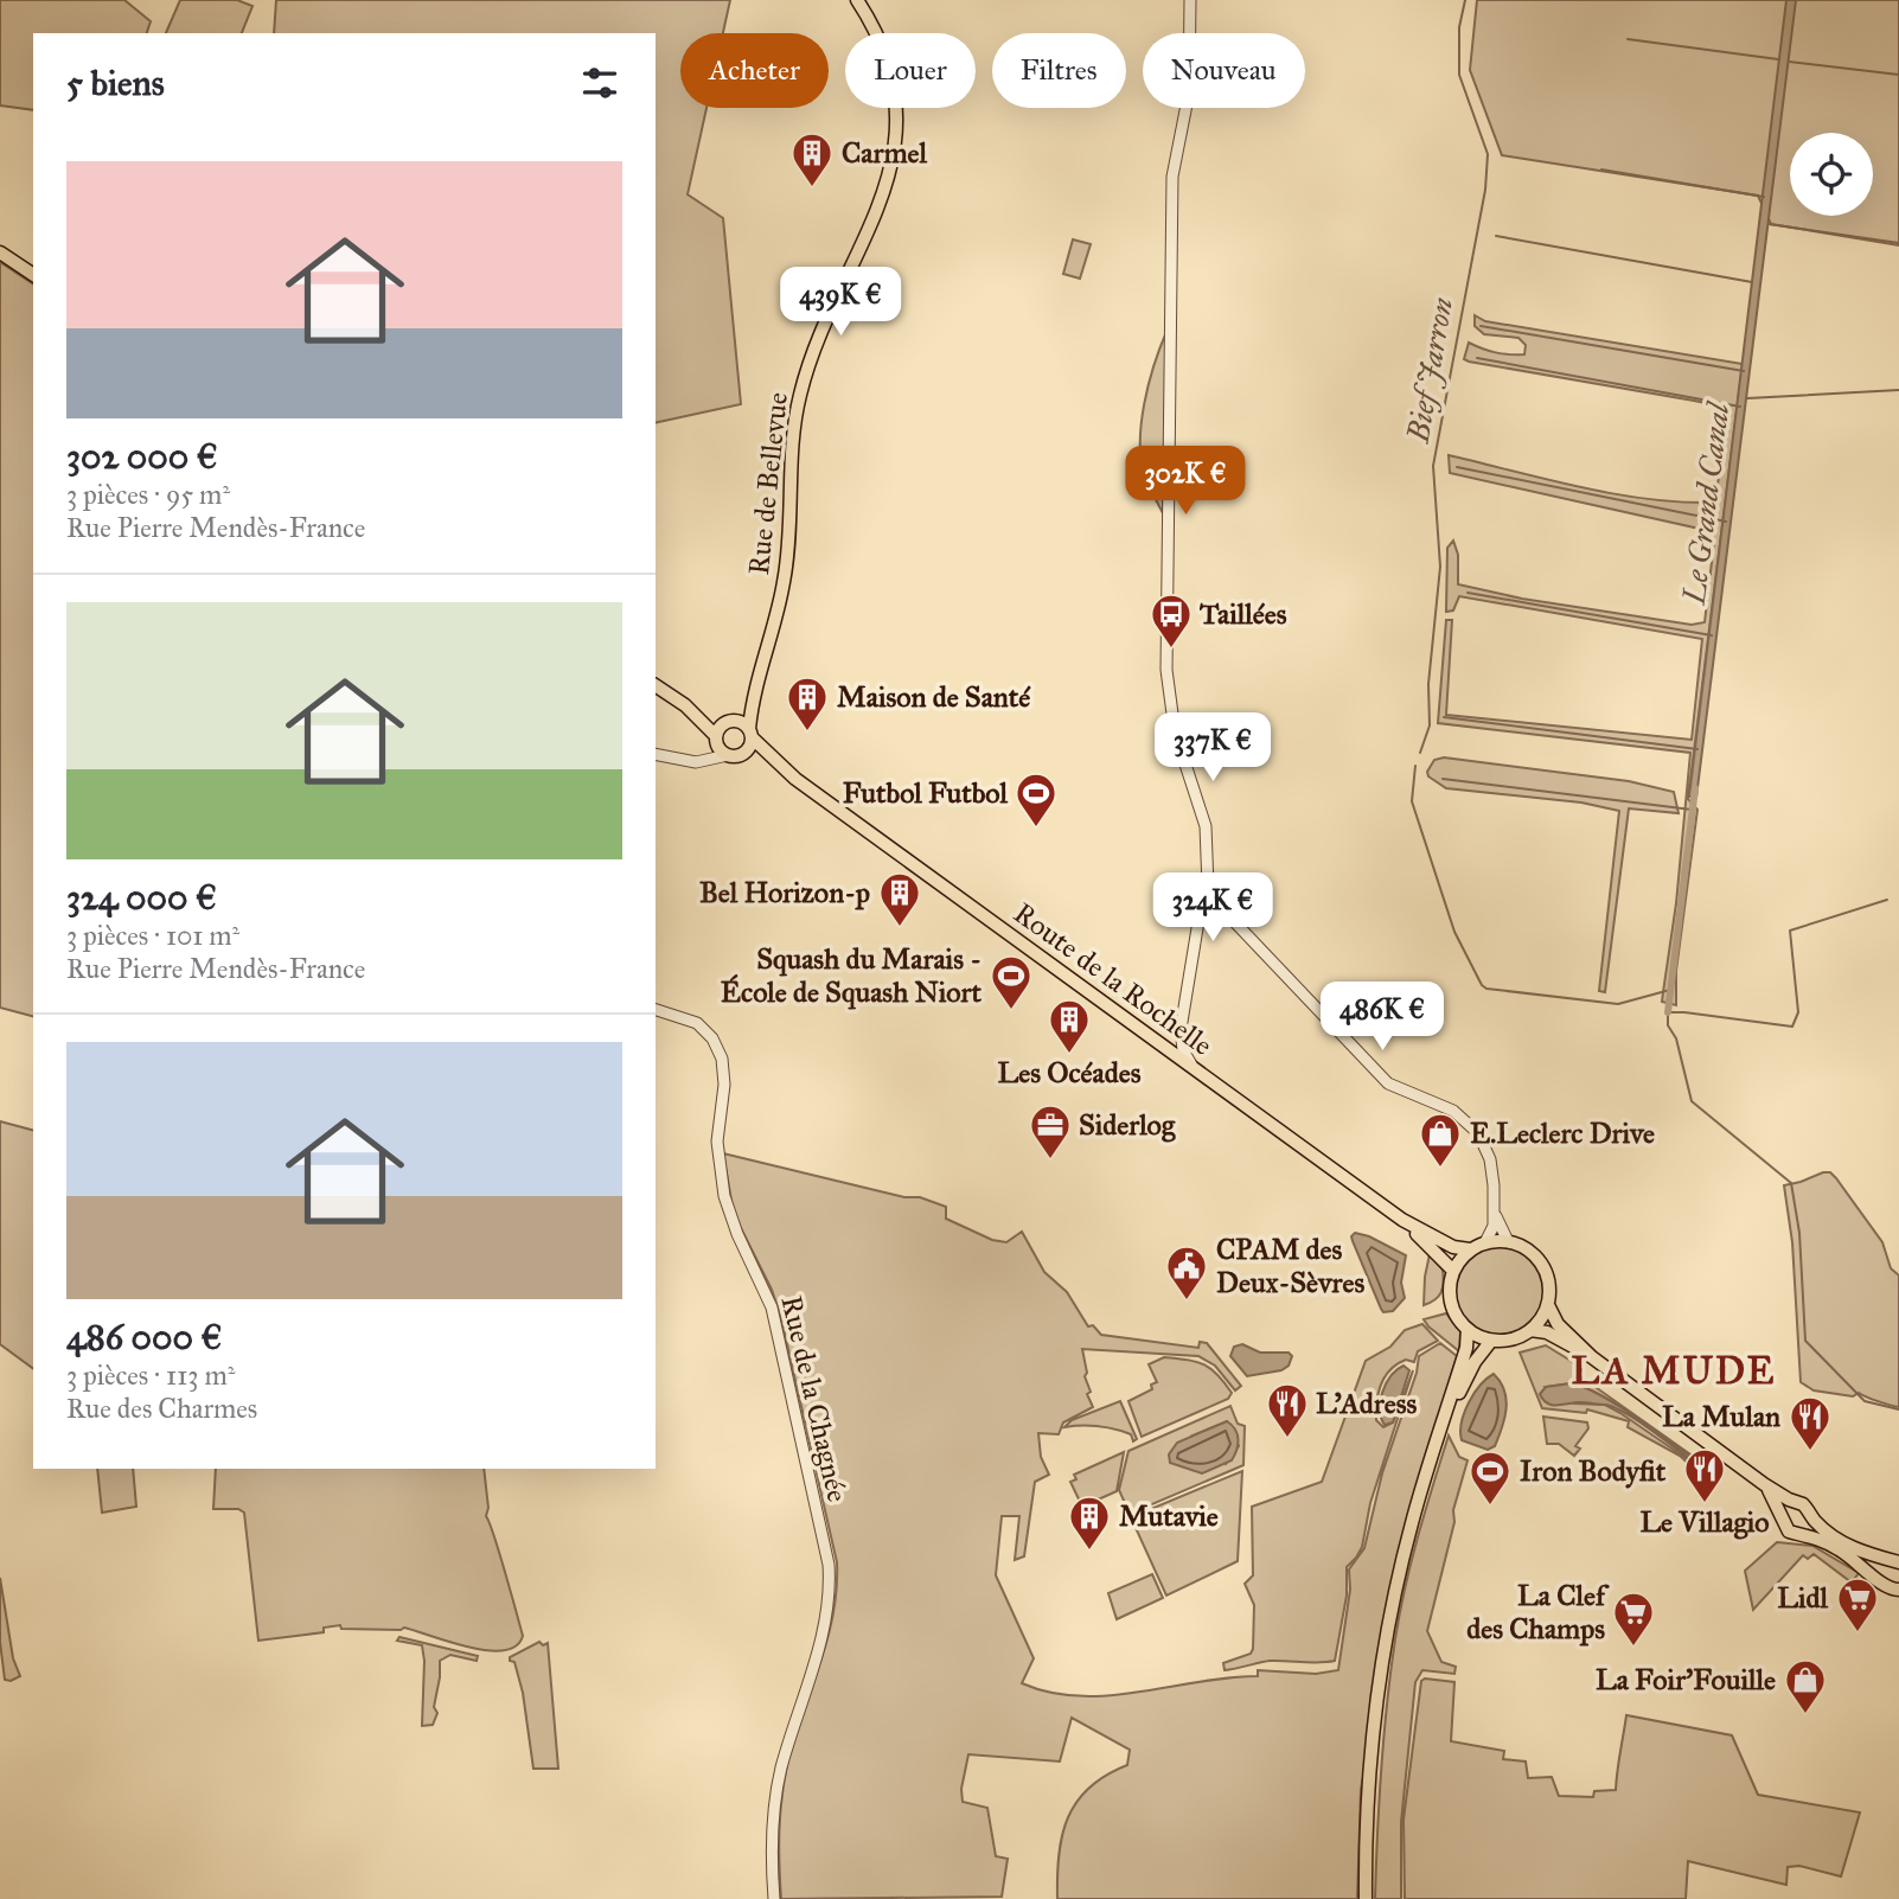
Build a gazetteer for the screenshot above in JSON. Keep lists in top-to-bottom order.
{
  "streets": {
    "main road": ["Rue de Bellevue", "Route de la Rochelle"],
    "street": ["Rue de la Chagnée"]
  },
  "crossings": [
    ["Rue de Bellevue", "Route de la Rochelle"]
  ],
  "districts": ["LA MUDE"],
  "water": ["Bief Jarron", "Le Grand Canal"],
  "places": {
    "building": [
      "Carmel",
      "Maison de Santé",
      "Bel Horizon-p",
      "Les Océades",
      "Mutavie"
    ],
    "bus stop": ["Taillées"],
    "sports": ["Futbol Futbol", "Squash du Marais - École de Squash Niort", "Iron Bodyfit"],
    "office": ["Siderlog"],
    "shop": ["E.Leclerc Drive", "La Foir'Fouille"],
    "public building": ["CPAM des Deux-Sèvres"],
    "restaurant": ["L'Adress", "La Mulan", "Le Villagio"],
    "supermarket": ["Lidl", "La Clef des Champs"]
  },
  "page": {
    "chip": [
      "Acheter",
      "Louer",
      "Filtres",
      "Nouveau"
    ],
    "heading": "5 biens",
    "list": [
      {
        "name": "302 000 €",
        "note": "3 pièces · 95 m² · Rue Pierre Mendès-France"
      },
      {
        "name": "324 000 €",
        "note": "3 pièces · 101 m² · Rue Pierre Mendès-France"
      },
      {
        "name": "486 000 €",
        "note": "3 pièces · 113 m² · Rue des Charmes"
      }
    ],
    "price": [
      "439K €",
      "302K €",
      "337K €",
      "324K €",
      "486K €"
    ]
  }
}
